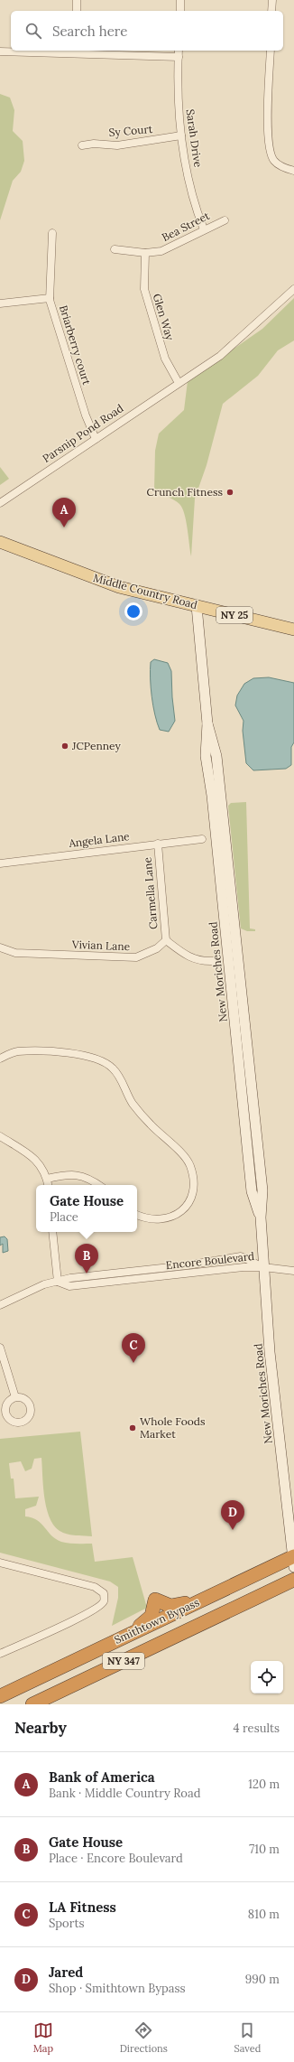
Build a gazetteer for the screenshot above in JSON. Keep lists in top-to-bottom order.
{
  "streets": {
    "highway": ["Smithtown Bypass", "NY 347"],
    "main road": ["Middle Country Road", "NY 25", "New Moriches Road"],
    "street": [
      "Sy Court",
      "Sarah Drive",
      "Bea Street",
      "Glen Way",
      "Briarberry court",
      "Parsnip Pond Road",
      "Angela Lane",
      "Carmella Lane",
      "Vivian Lane",
      "Encore Boulevard"
    ]
  },
  "crossings": [
    ["Sy Court", "Sarah Drive"],
    ["Sarah Drive", "Bea Street"],
    ["Bea Street", "Glen Way"],
    ["Glen Way", "Parsnip Pond Road"],
    ["Briarberry court", "Parsnip Pond Road"],
    ["Middle Country Road", "New Moriches Road"],
    ["Angela Lane", "Carmella Lane"],
    ["Carmella Lane", "Vivian Lane"],
    ["New Moriches Road", "Encore Boulevard"],
    ["New Moriches Road", "Smithtown Bypass"]
  ],
  "places": ["Crunch Fitness", "JCPenney", "Whole Foods Market"],
  "page": {
    "search": "Search here",
    "pins": [
      "A",
      "B",
      "C",
      "D"
    ],
    "popup": ["Gate House", "Place"],
    "heading": ["Nearby", "4 results"],
    "list": [
      {
        "mark": "A",
        "name": "Bank of America",
        "note": "Bank · Middle Country Road",
        "value": "120 m"
      },
      {
        "mark": "B",
        "name": "Gate House",
        "note": "Place · Encore Boulevard",
        "value": "710 m"
      },
      {
        "mark": "C",
        "name": "LA Fitness",
        "note": "Sports",
        "value": "810 m"
      },
      {
        "mark": "D",
        "name": "Jared",
        "note": "Shop · Smithtown Bypass",
        "value": "990 m"
      }
    ],
    "nav": ["Map", "Directions", "Saved"]
  }
}
